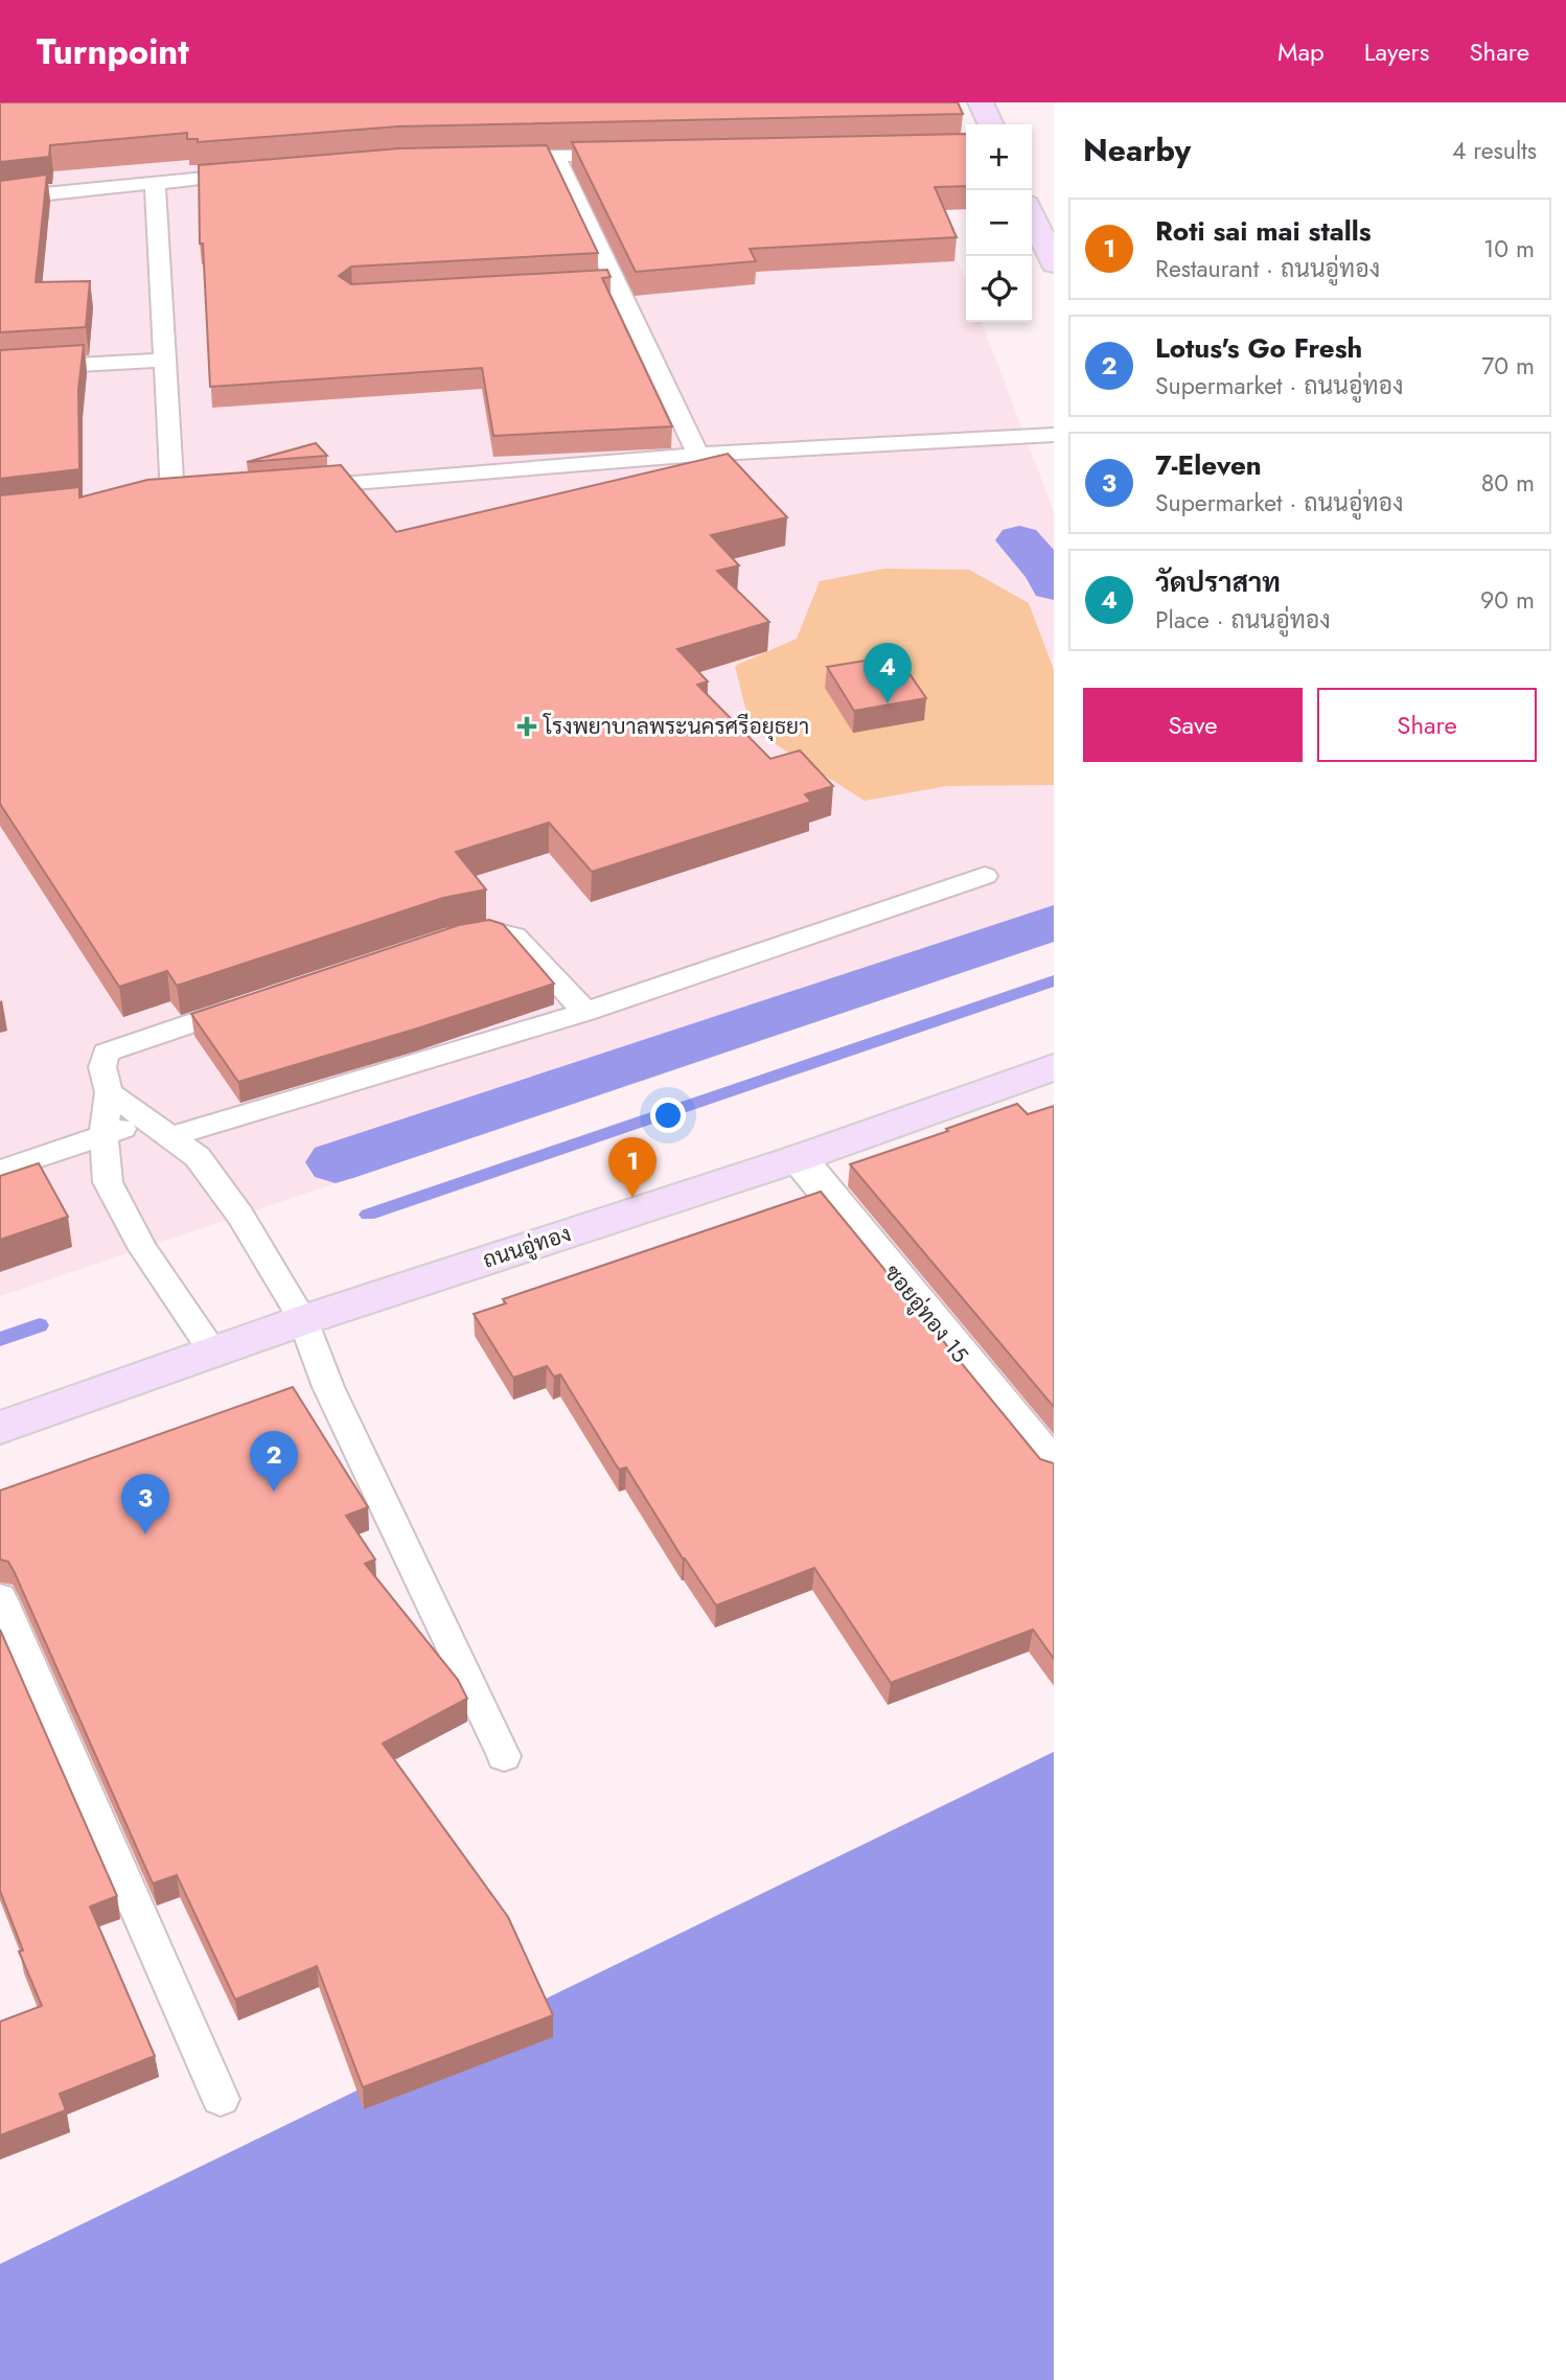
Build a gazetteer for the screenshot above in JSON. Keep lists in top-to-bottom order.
{
  "streets": {
    "main road": ["ถนนอู่ทอง"],
    "street": ["ซอยอู่ทอง 15"]
  },
  "crossings": [
    ["ถนนอู่ทอง", "ซอยอู่ทอง 15"]
  ],
  "places": {
    "health": ["โรงพยาบาลพระนครศรีอยุธยา"]
  },
  "page": {
    "header": "Turnpoint",
    "nav": ["Map", "Layers", "Share"],
    "heading": ["Nearby", "4 results"],
    "map_buttons": ["+", "−"],
    "list": [
      {
        "mark": "1",
        "name": "Roti sai mai stalls",
        "note": "Restaurant · ถนนอู่ทอง",
        "value": "10 m"
      },
      {
        "mark": "2",
        "name": "Lotus's Go Fresh",
        "note": "Supermarket · ถนนอู่ทอง",
        "value": "70 m"
      },
      {
        "mark": "3",
        "name": "7-Eleven",
        "note": "Supermarket · ถนนอู่ทอง",
        "value": "80 m"
      },
      {
        "mark": "4",
        "name": "วัดปราสาท",
        "note": "Place · ถนนอู่ทอง",
        "value": "90 m"
      }
    ],
    "pins": [
      "4",
      "1",
      "2",
      "3"
    ],
    "buttons": ["Save", "Share"]
  }
}
